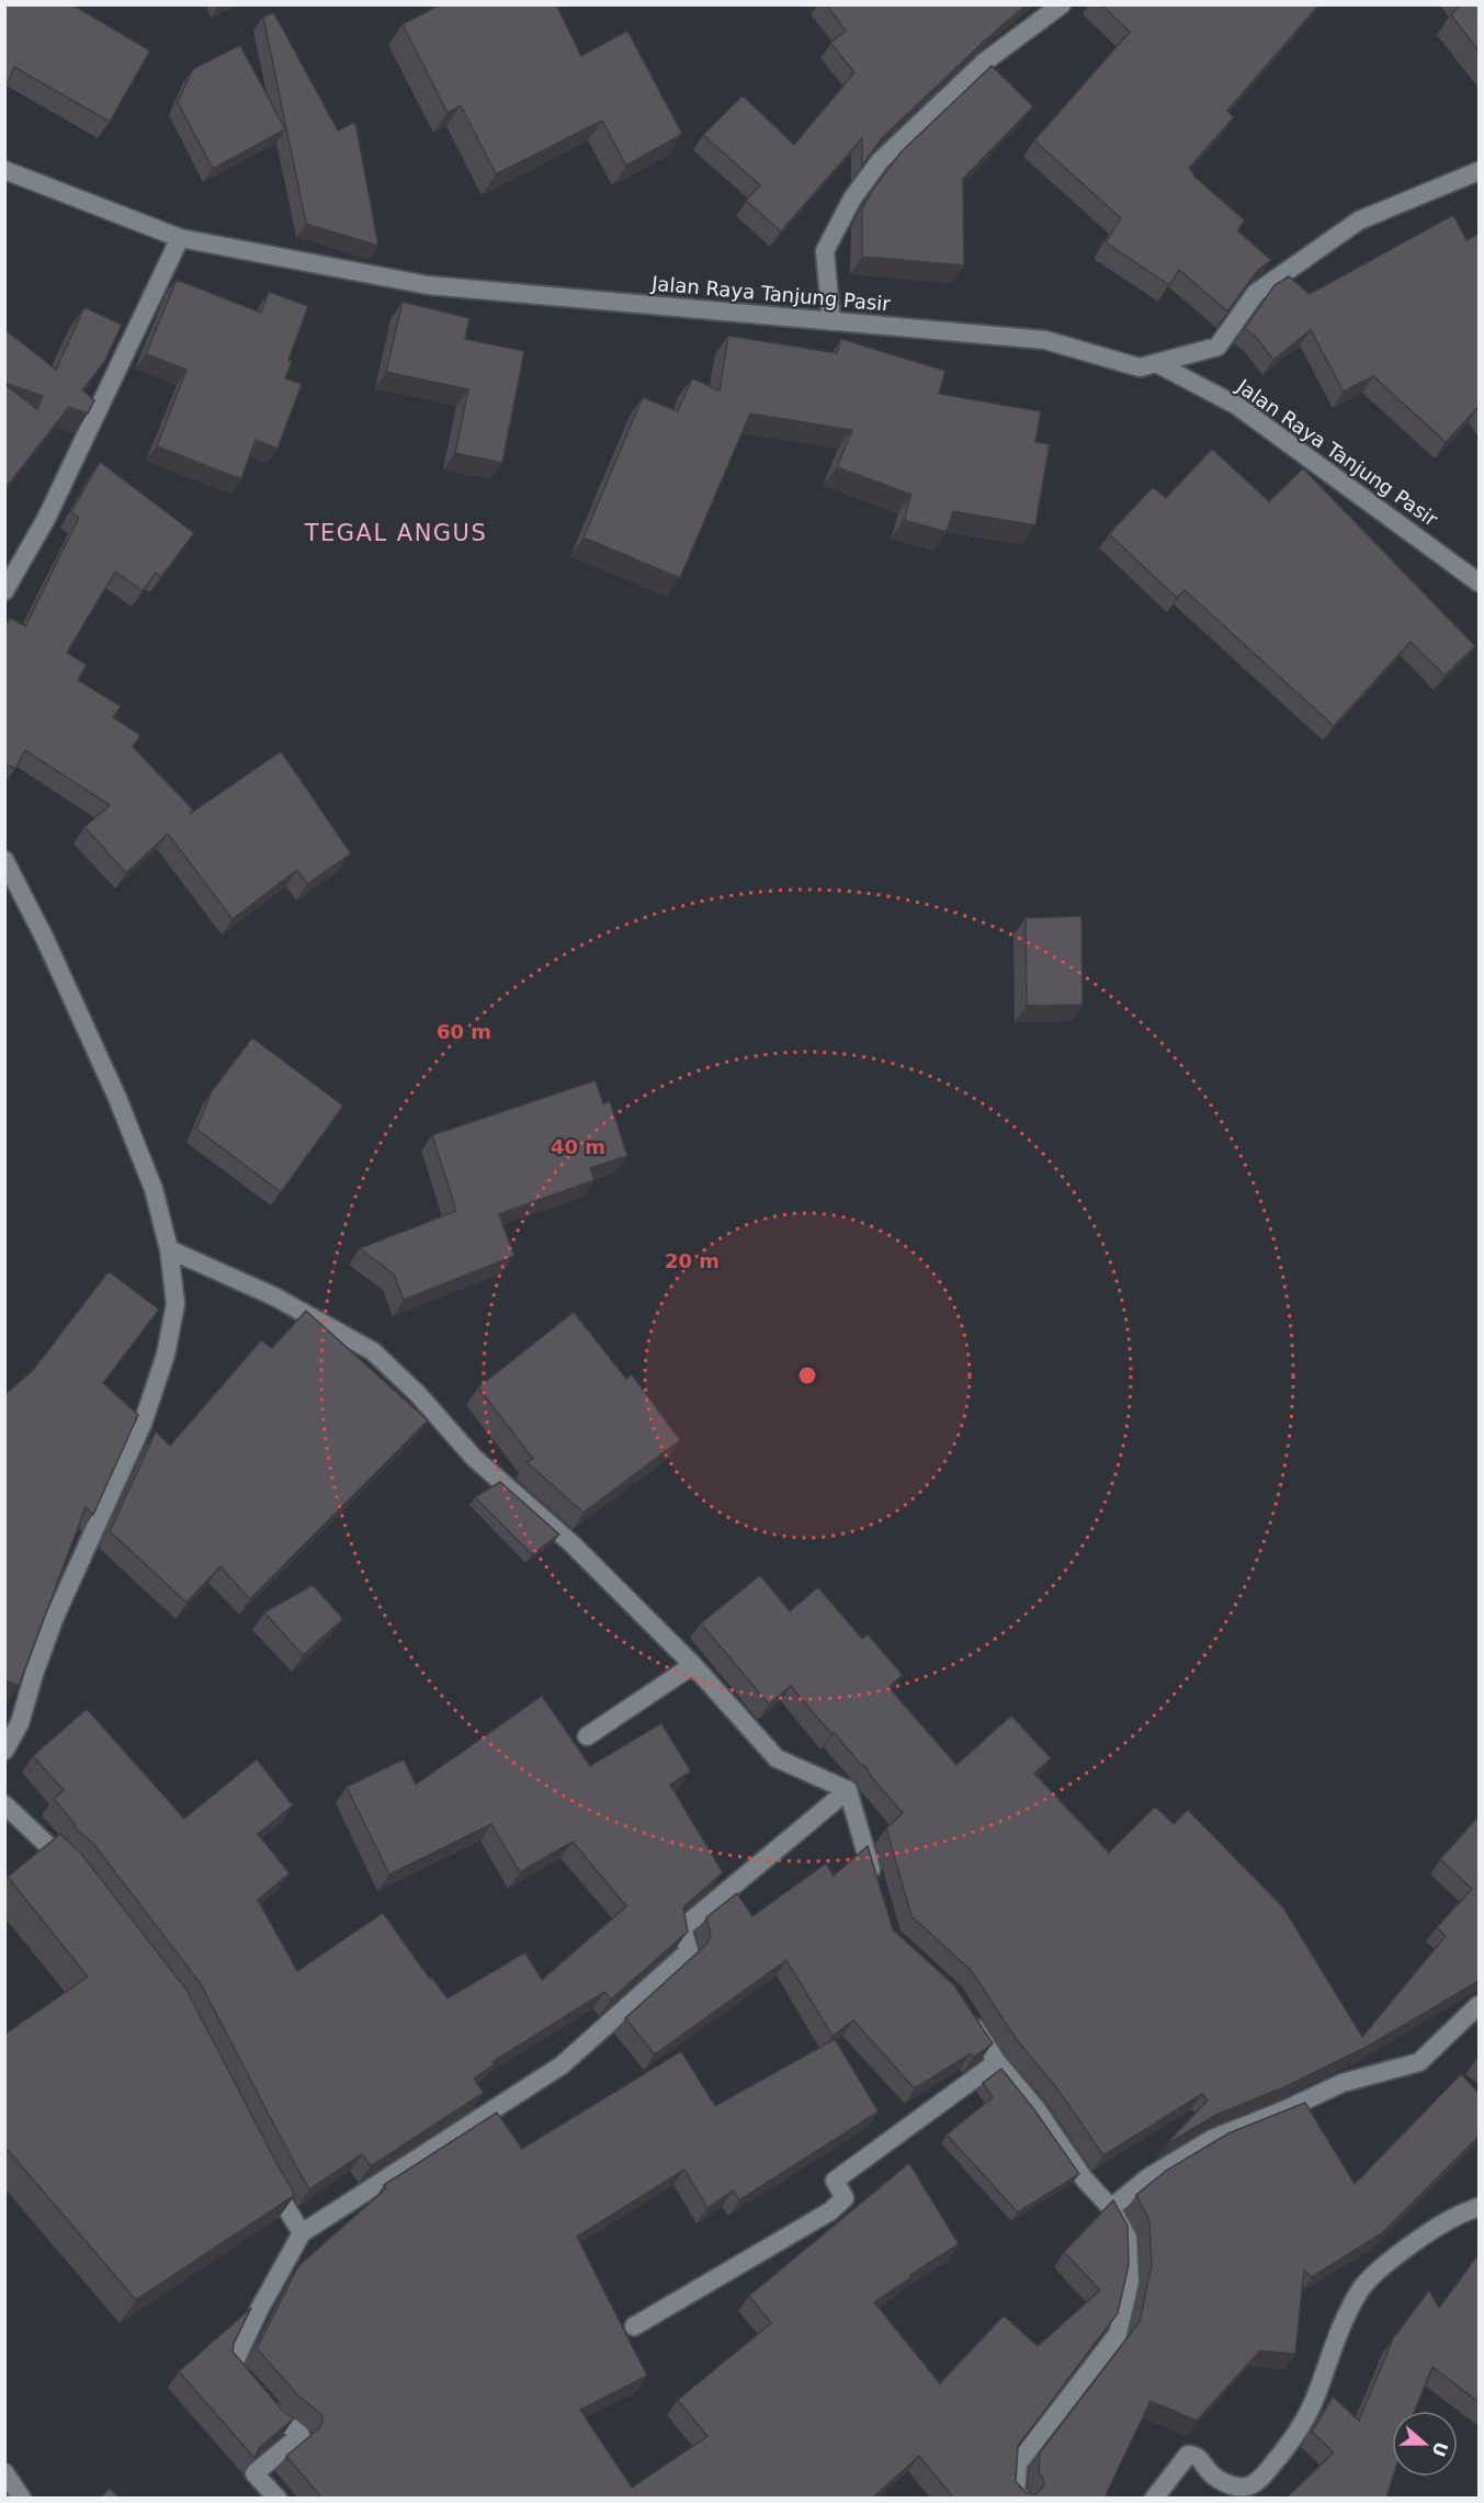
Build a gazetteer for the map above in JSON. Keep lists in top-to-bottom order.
{
  "streets": {
    "street": ["Jalan Raya Tanjung Pasir"]
  },
  "districts": ["TEGAL ANGUS"],
  "north": "right",
  "rings": ["60 m", "40 m", "20 m"]
}
